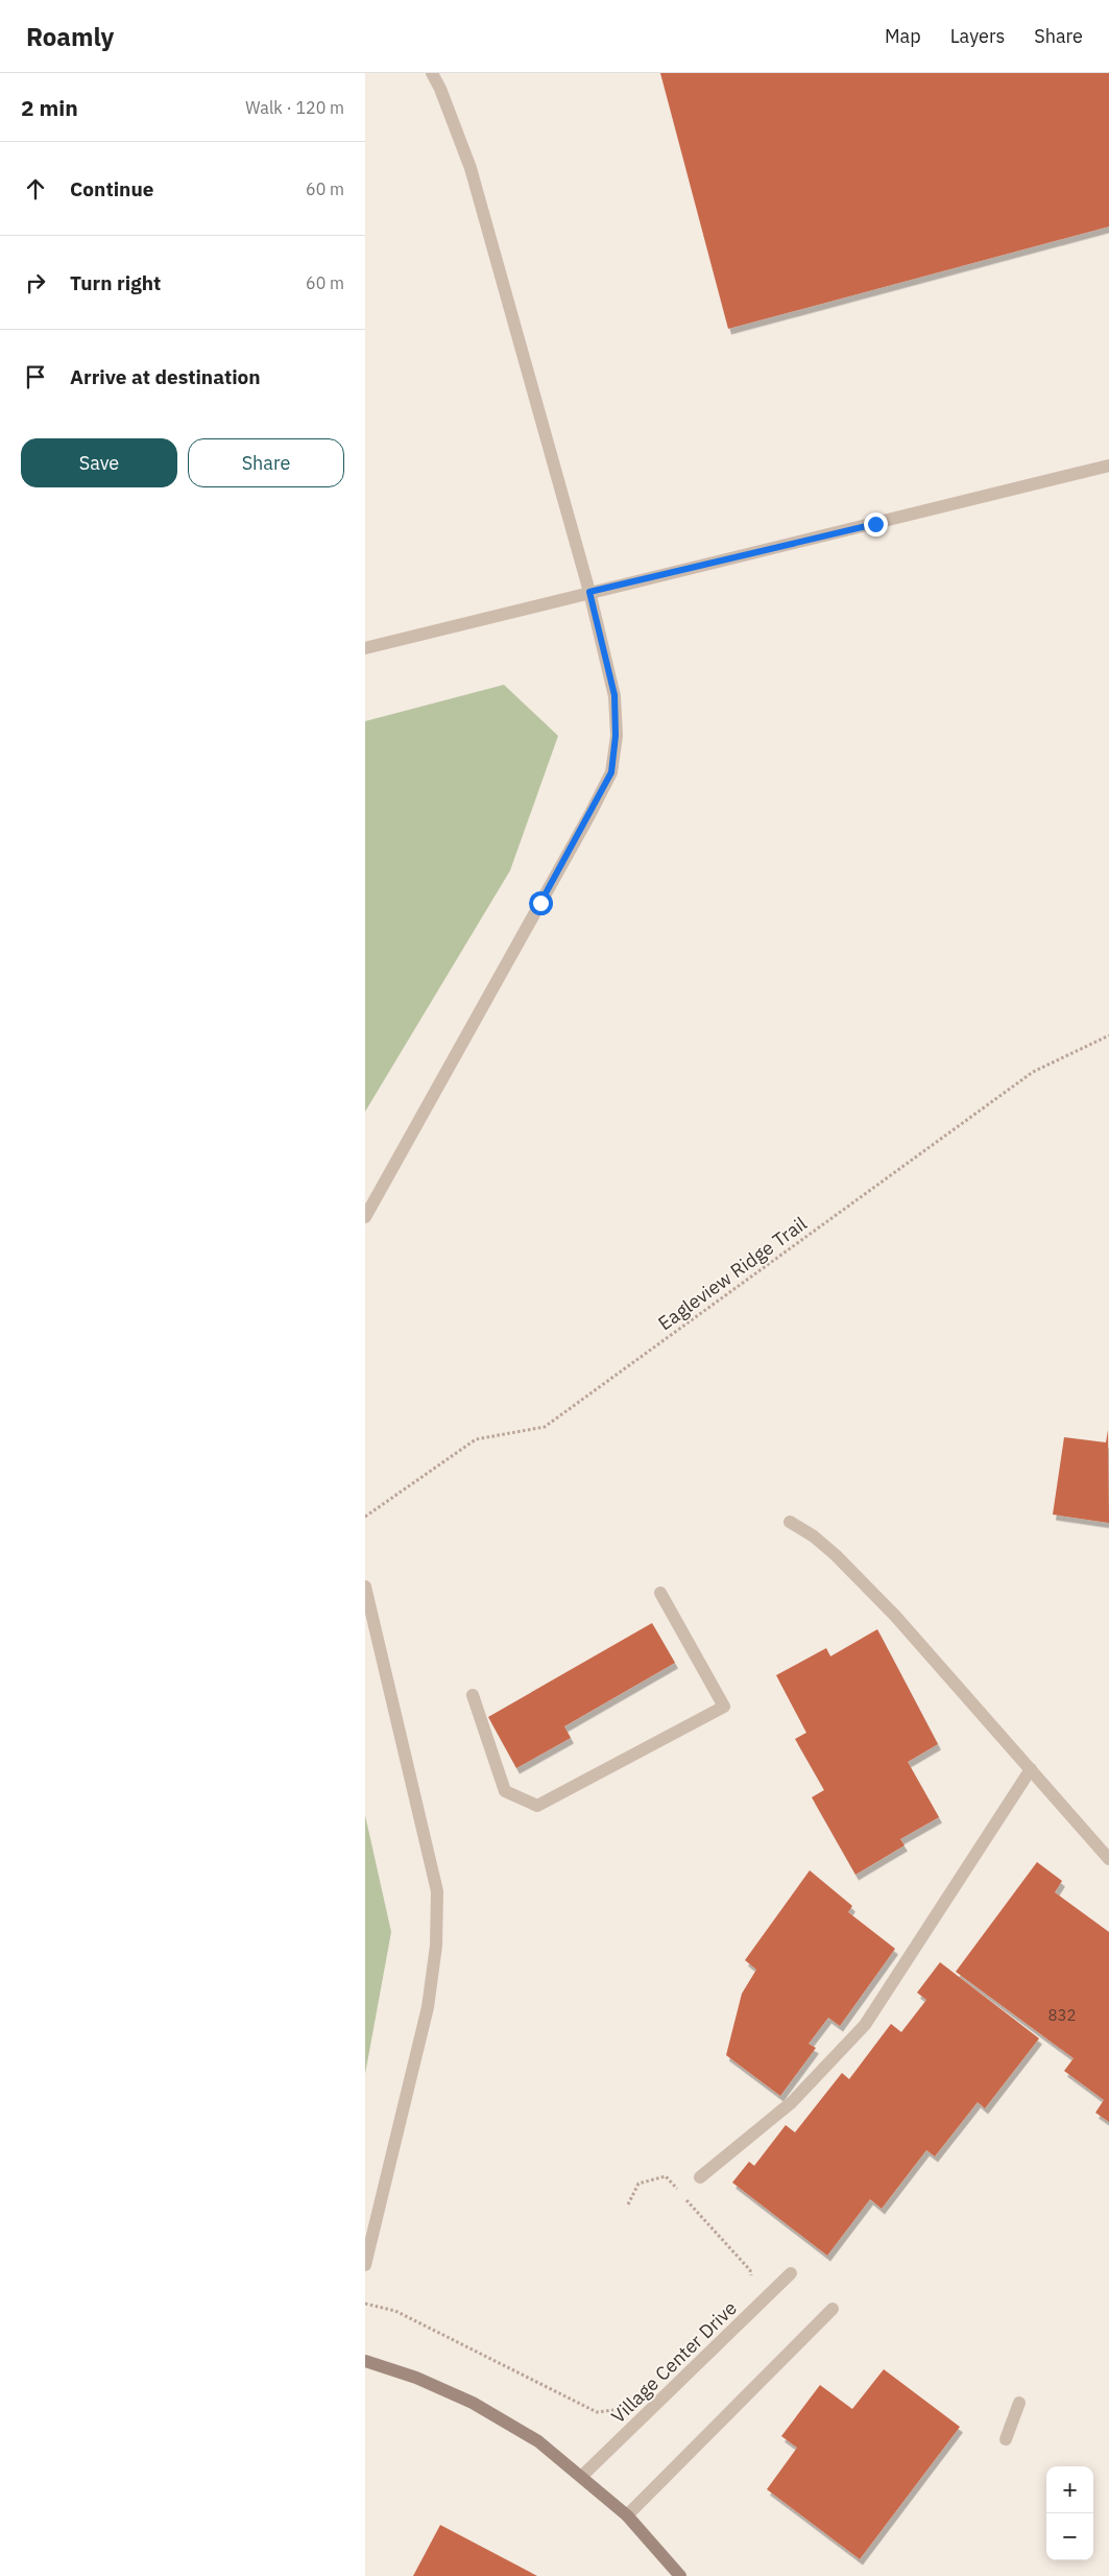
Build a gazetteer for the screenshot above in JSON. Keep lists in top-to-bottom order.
{
  "streets": {
    "lane": ["Village Center Drive"],
    "path": ["Eagleview Ridge Trail"]
  },
  "house_numbers": ["832"],
  "page": {
    "header": "Roamly",
    "nav": ["Map", "Layers", "Share"],
    "heading": ["2 min", "Walk · 120 m"],
    "list": [
      ["Continue", "60 m"],
      ["Turn right", "60 m"],
      "Arrive at destination"
    ],
    "buttons": ["Save", "Share"],
    "map_buttons": ["+", "−"]
  }
}
